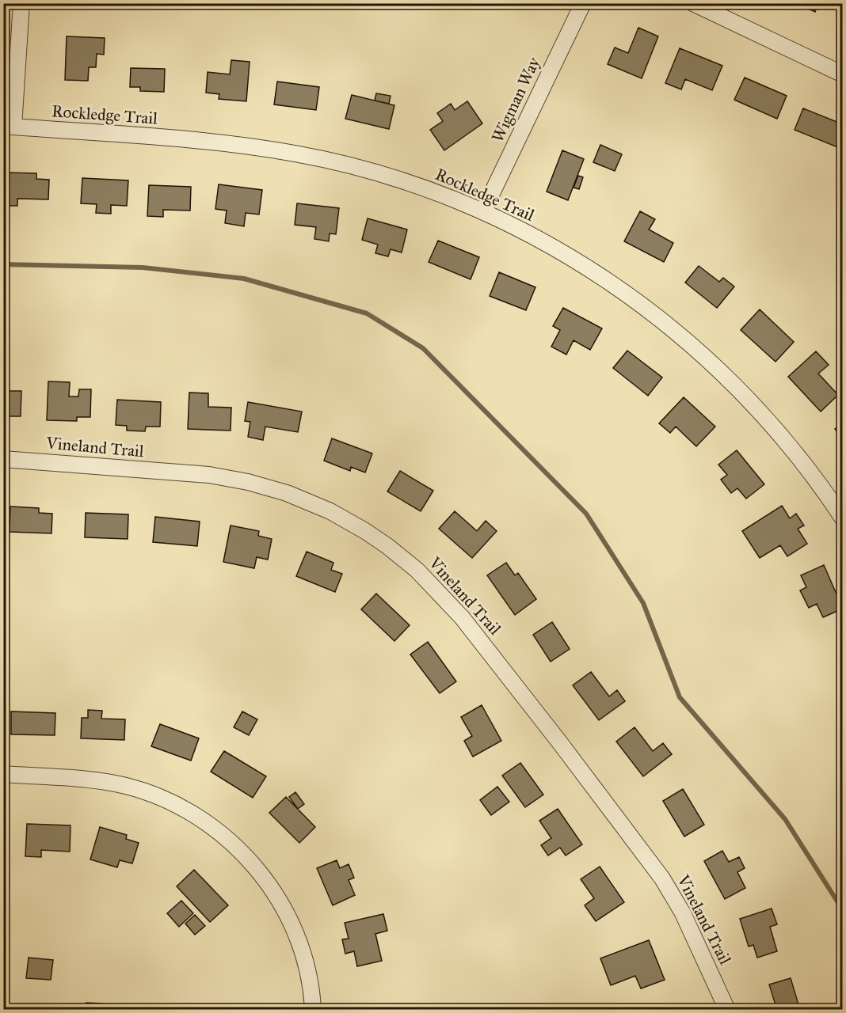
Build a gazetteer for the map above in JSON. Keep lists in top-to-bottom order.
{
  "streets": {
    "street": ["Wigman Way", "Rockledge Trail", "Vineland Trail"]
  },
  "crossings": [
    ["Wigman Way", "Rockledge Trail"]
  ]
}
